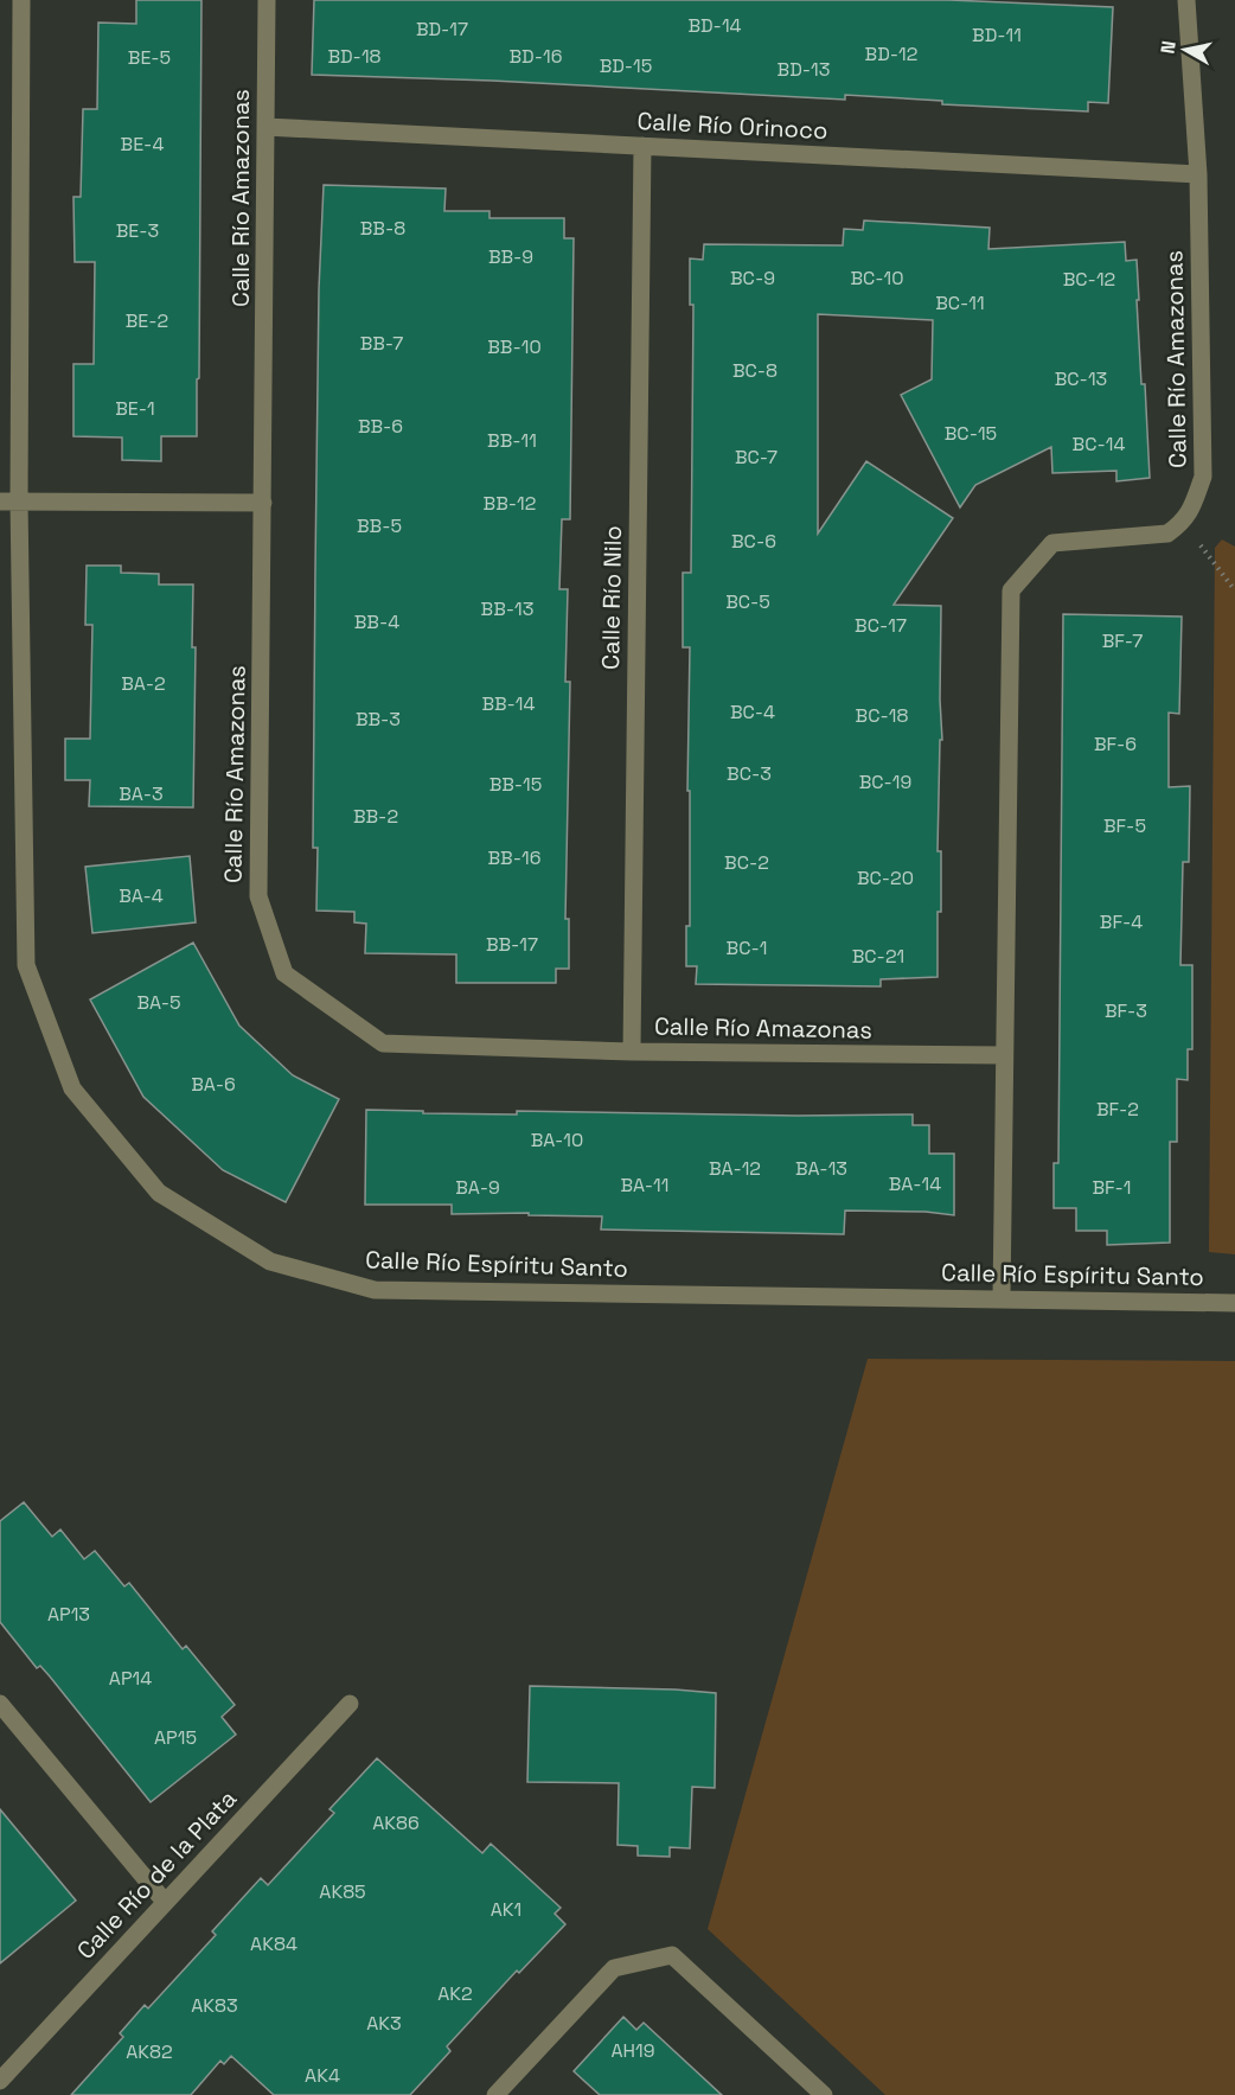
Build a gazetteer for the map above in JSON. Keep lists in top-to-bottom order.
{
  "streets": {
    "street": [
      "Calle Río Orinoco",
      "Calle Río Amazonas",
      "Calle Río Nilo",
      "Calle Río Espíritu Santo",
      "Calle Río de la Plata"
    ]
  },
  "crossings": [
    ["Calle Río Orinoco", "Calle Río Amazonas"],
    ["Calle Río Orinoco", "Calle Río Nilo"],
    ["Calle Río Amazonas", "Calle Río Nilo"]
  ],
  "house_numbers": [
    "BD-14",
    "BD-17",
    "BD-11",
    "BD-12",
    "BD-18",
    "BD-16",
    "BE-5",
    "BD-15",
    "BD-13",
    "BE-4",
    "BB-8",
    "BE-3",
    "BB-9",
    "BC-9",
    "BC-10",
    "BC-12",
    "BC-11",
    "BE-2",
    "BB-7",
    "BB-10",
    "BC-8",
    "BC-13",
    "BE-1",
    "BB-6",
    "BC-15",
    "BB-11",
    "BC-14",
    "BC-7",
    "BB-12",
    "BB-5",
    "BC-6",
    "BC-5",
    "BB-13",
    "BB-4",
    "BC-17",
    "BF-7",
    "BA-2",
    "BB-14",
    "BC-4",
    "BC-18",
    "BB-3",
    "BF-6",
    "BC-3",
    "BC-19",
    "BB-15",
    "BA-3",
    "BB-2",
    "BF-5",
    "BB-16",
    "BC-2",
    "BC-20",
    "BA-4",
    "BF-4",
    "BB-17",
    "BC-1",
    "BC-21",
    "BA-5",
    "BF-3",
    "BA-6",
    "BF-2",
    "BA-10",
    "BA-12",
    "BA-13",
    "BA-14",
    "BA-11",
    "BA-9",
    "BF-1",
    "AP13",
    "AP14",
    "AP15",
    "AK86",
    "AK85",
    "AK1",
    "AK84",
    "AK2",
    "AK83",
    "AK3",
    "AH19",
    "AK82",
    "AK4"
  ],
  "north": "left"
}
